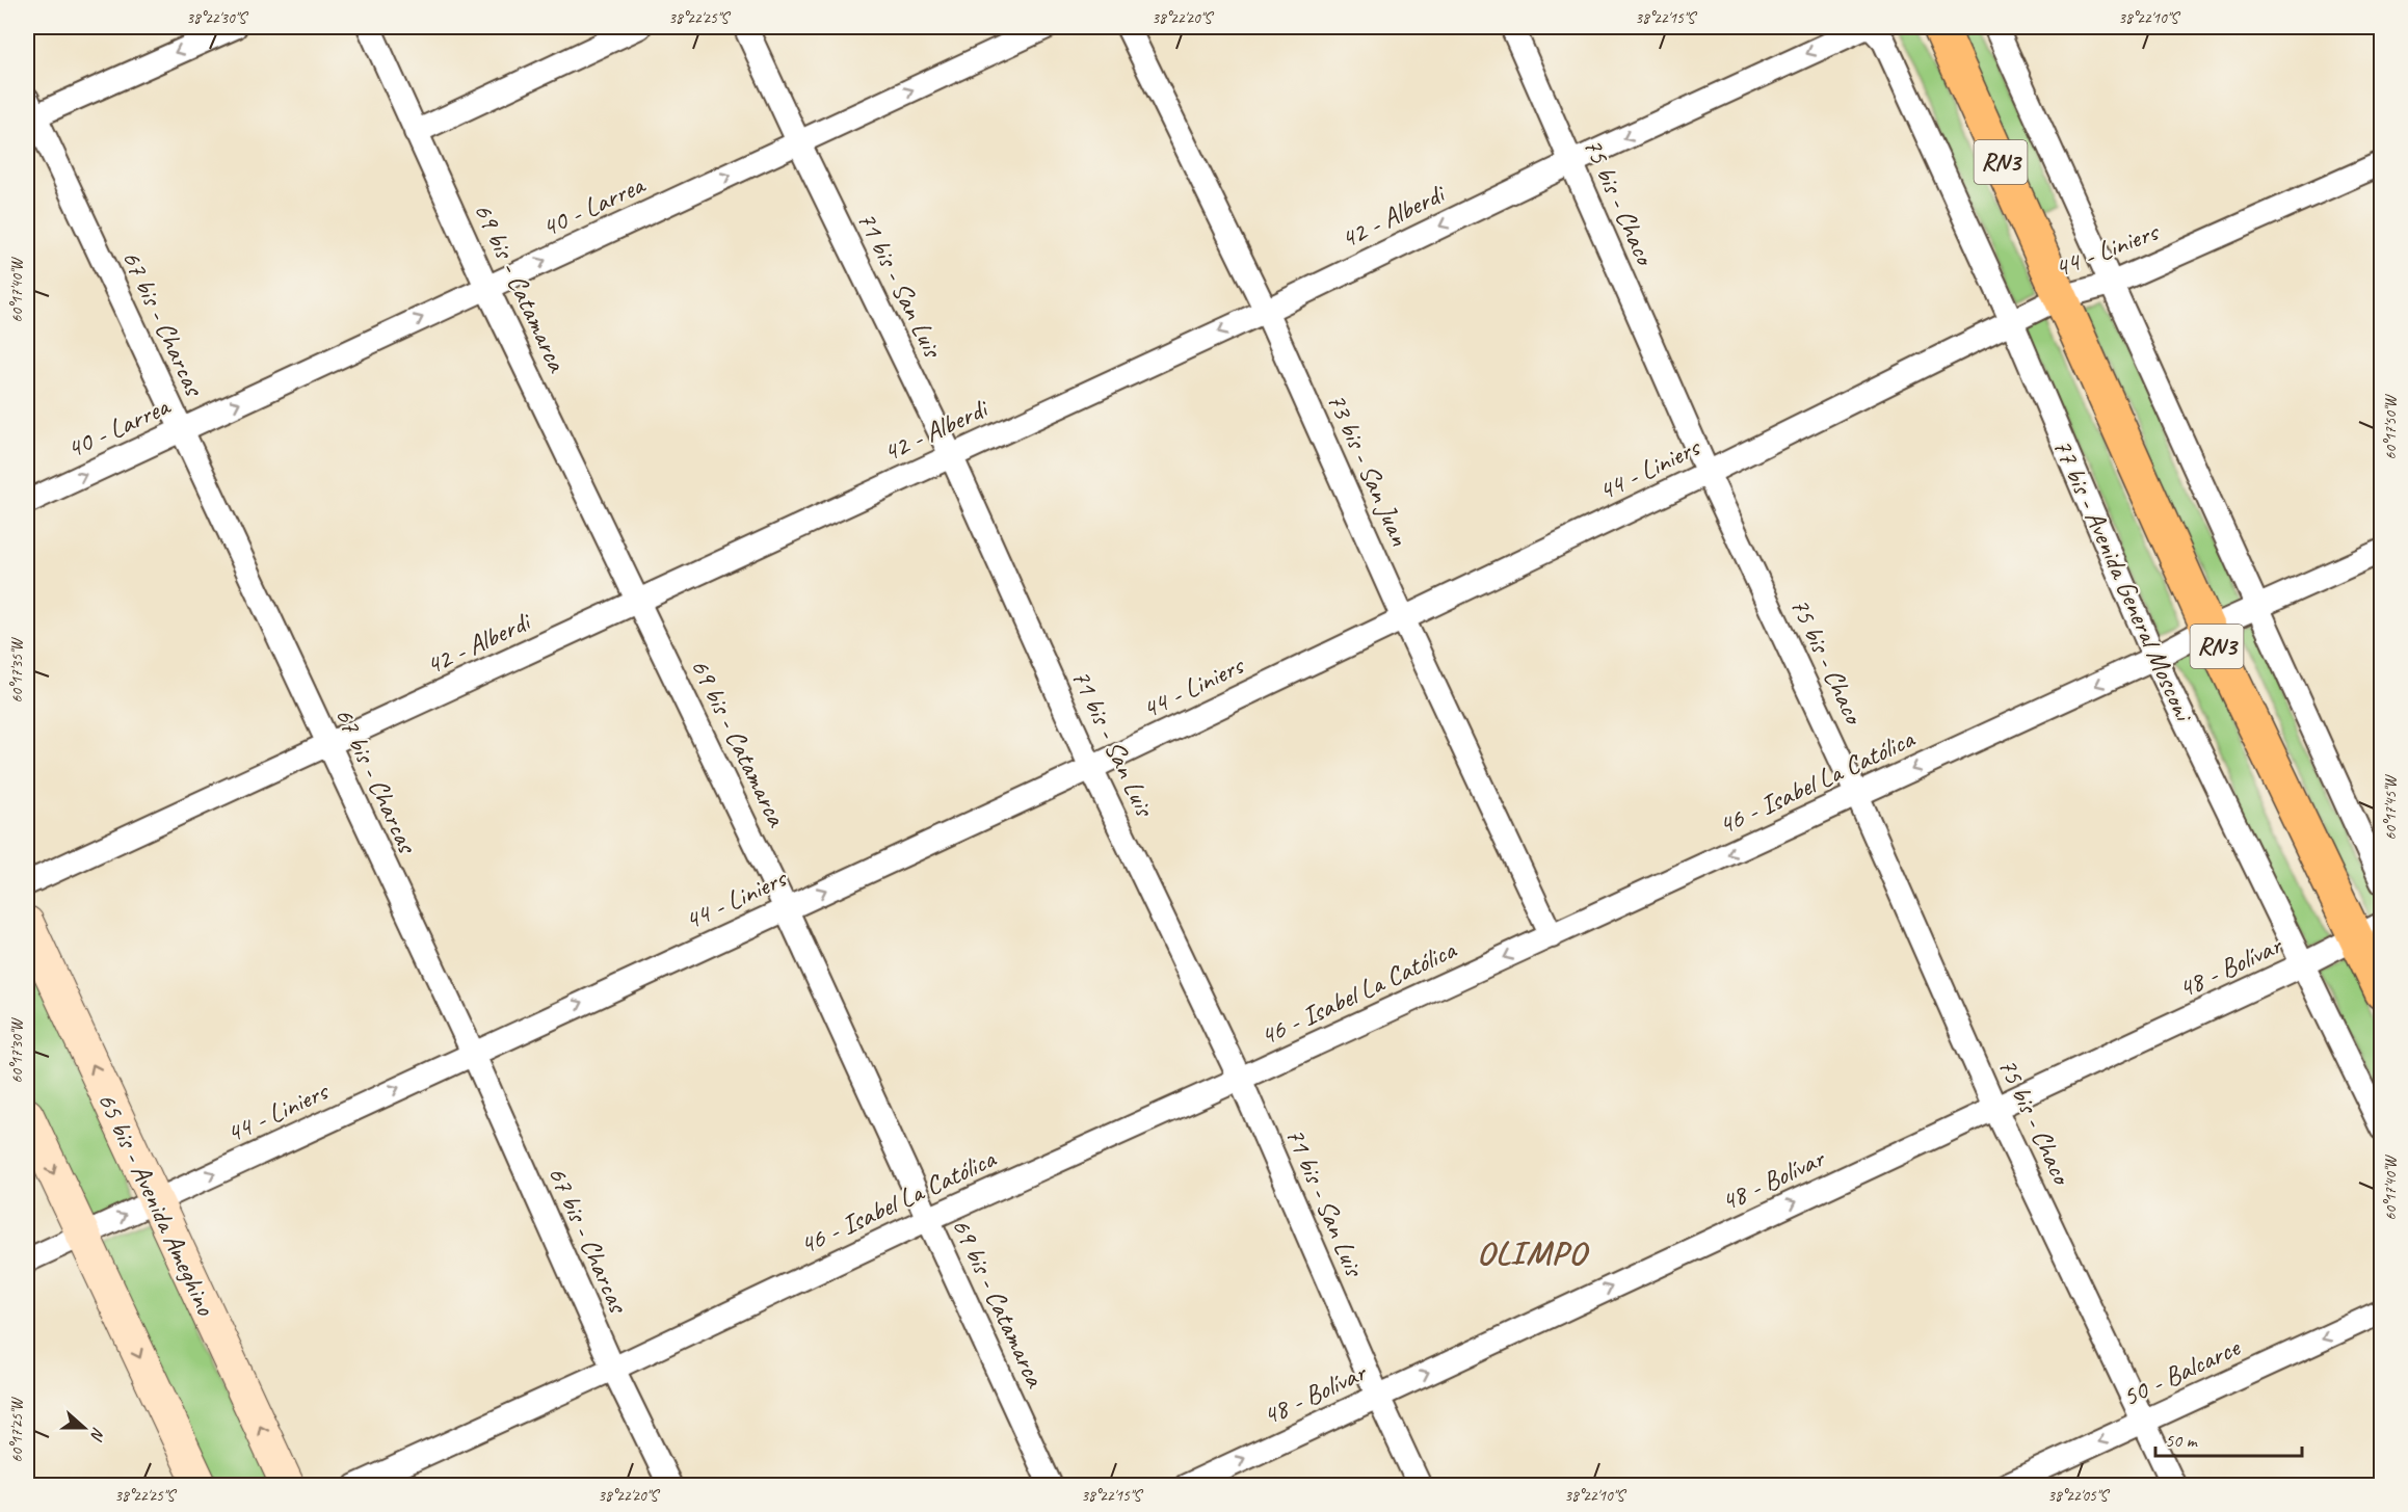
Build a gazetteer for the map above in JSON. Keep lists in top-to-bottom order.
{
  "streets": {
    "highway": ["RN3"],
    "main road": ["65 bis - Avenida Ameghino"],
    "street": [
      "75 bis - Chaco",
      "40 - Larrea",
      "42 - Alberdi",
      "44 - Liniers",
      "71 bis - San Luis",
      "69 bis - Catamarca",
      "67 bis - Charcas",
      "73 bis - San Juan",
      "77 bis - Avenida General Mosconi",
      "46 - Isabel La Católica",
      "48 - Bolívar",
      "50 - Balcarce"
    ]
  },
  "crossings": [
    ["RN3", "44 - Liniers"],
    ["RN3", "46 - Isabel La Católica"],
    ["RN3", "48 - Bolívar"],
    ["75 bis - Chaco", "42 - Alberdi"],
    ["75 bis - Chaco", "44 - Liniers"],
    ["75 bis - Chaco", "46 - Isabel La Católica"],
    ["75 bis - Chaco", "48 - Bolívar"],
    ["75 bis - Chaco", "50 - Balcarce"],
    ["40 - Larrea", "71 bis - San Luis"],
    ["40 - Larrea", "69 bis - Catamarca"],
    ["40 - Larrea", "67 bis - Charcas"],
    ["42 - Alberdi", "71 bis - San Luis"],
    ["42 - Alberdi", "69 bis - Catamarca"],
    ["42 - Alberdi", "67 bis - Charcas"],
    ["42 - Alberdi", "73 bis - San Juan"],
    ["42 - Alberdi", "77 bis - Avenida General Mosconi"],
    ["44 - Liniers", "71 bis - San Luis"],
    ["44 - Liniers", "69 bis - Catamarca"],
    ["44 - Liniers", "67 bis - Charcas"],
    ["44 - Liniers", "73 bis - San Juan"],
    ["44 - Liniers", "77 bis - Avenida General Mosconi"],
    ["44 - Liniers", "65 bis - Avenida Ameghino"],
    ["71 bis - San Luis", "46 - Isabel La Católica"],
    ["71 bis - San Luis", "48 - Bolívar"],
    ["69 bis - Catamarca", "46 - Isabel La Católica"],
    ["67 bis - Charcas", "46 - Isabel La Católica"],
    ["73 bis - San Juan", "46 - Isabel La Católica"],
    ["77 bis - Avenida General Mosconi", "46 - Isabel La Católica"],
    ["77 bis - Avenida General Mosconi", "48 - Bolívar"]
  ],
  "one_way": [
    "40 - Larrea",
    "42 - Alberdi",
    "44 - Liniers",
    "46 - Isabel La Católica",
    "48 - Bolívar",
    "50 - Balcarce"
  ],
  "districts": ["OLIMPO"],
  "scale_bar": "50 m",
  "north": "right",
  "coordinates": [
    "38°22'30\"S",
    "38°22'25\"S",
    "38°22'20\"S",
    "38°22'15\"S",
    "38°22'10\"S",
    "60°17'40\"W",
    "60°17'50\"W",
    "60°17'35\"W",
    "60°17'45\"W",
    "60°17'30\"W",
    "60°17'25\"W",
    "38°22'05\"S"
  ]
}
